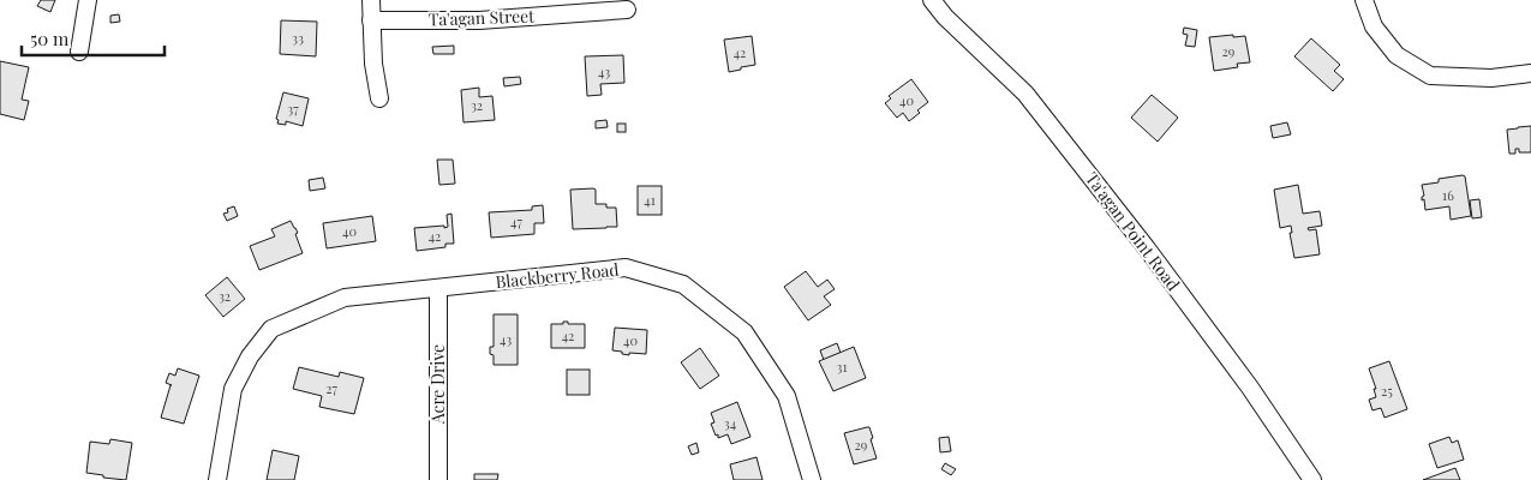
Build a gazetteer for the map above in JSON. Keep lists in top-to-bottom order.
{
  "streets": {
    "street": [
      "Ta'agan Street",
      "Ta'agan Point Road",
      "Blackberry Road",
      "Acre Drive"
    ]
  },
  "crossings": [
    ["Blackberry Road", "Acre Drive"]
  ],
  "house_numbers": [
    "33",
    "29",
    "42",
    "43",
    "40",
    "32",
    "37",
    "16",
    "41",
    "47",
    "40",
    "42",
    "32",
    "42",
    "43",
    "40",
    "31",
    "27",
    "25",
    "34",
    "29"
  ],
  "scale_bar": "50 m"
}
